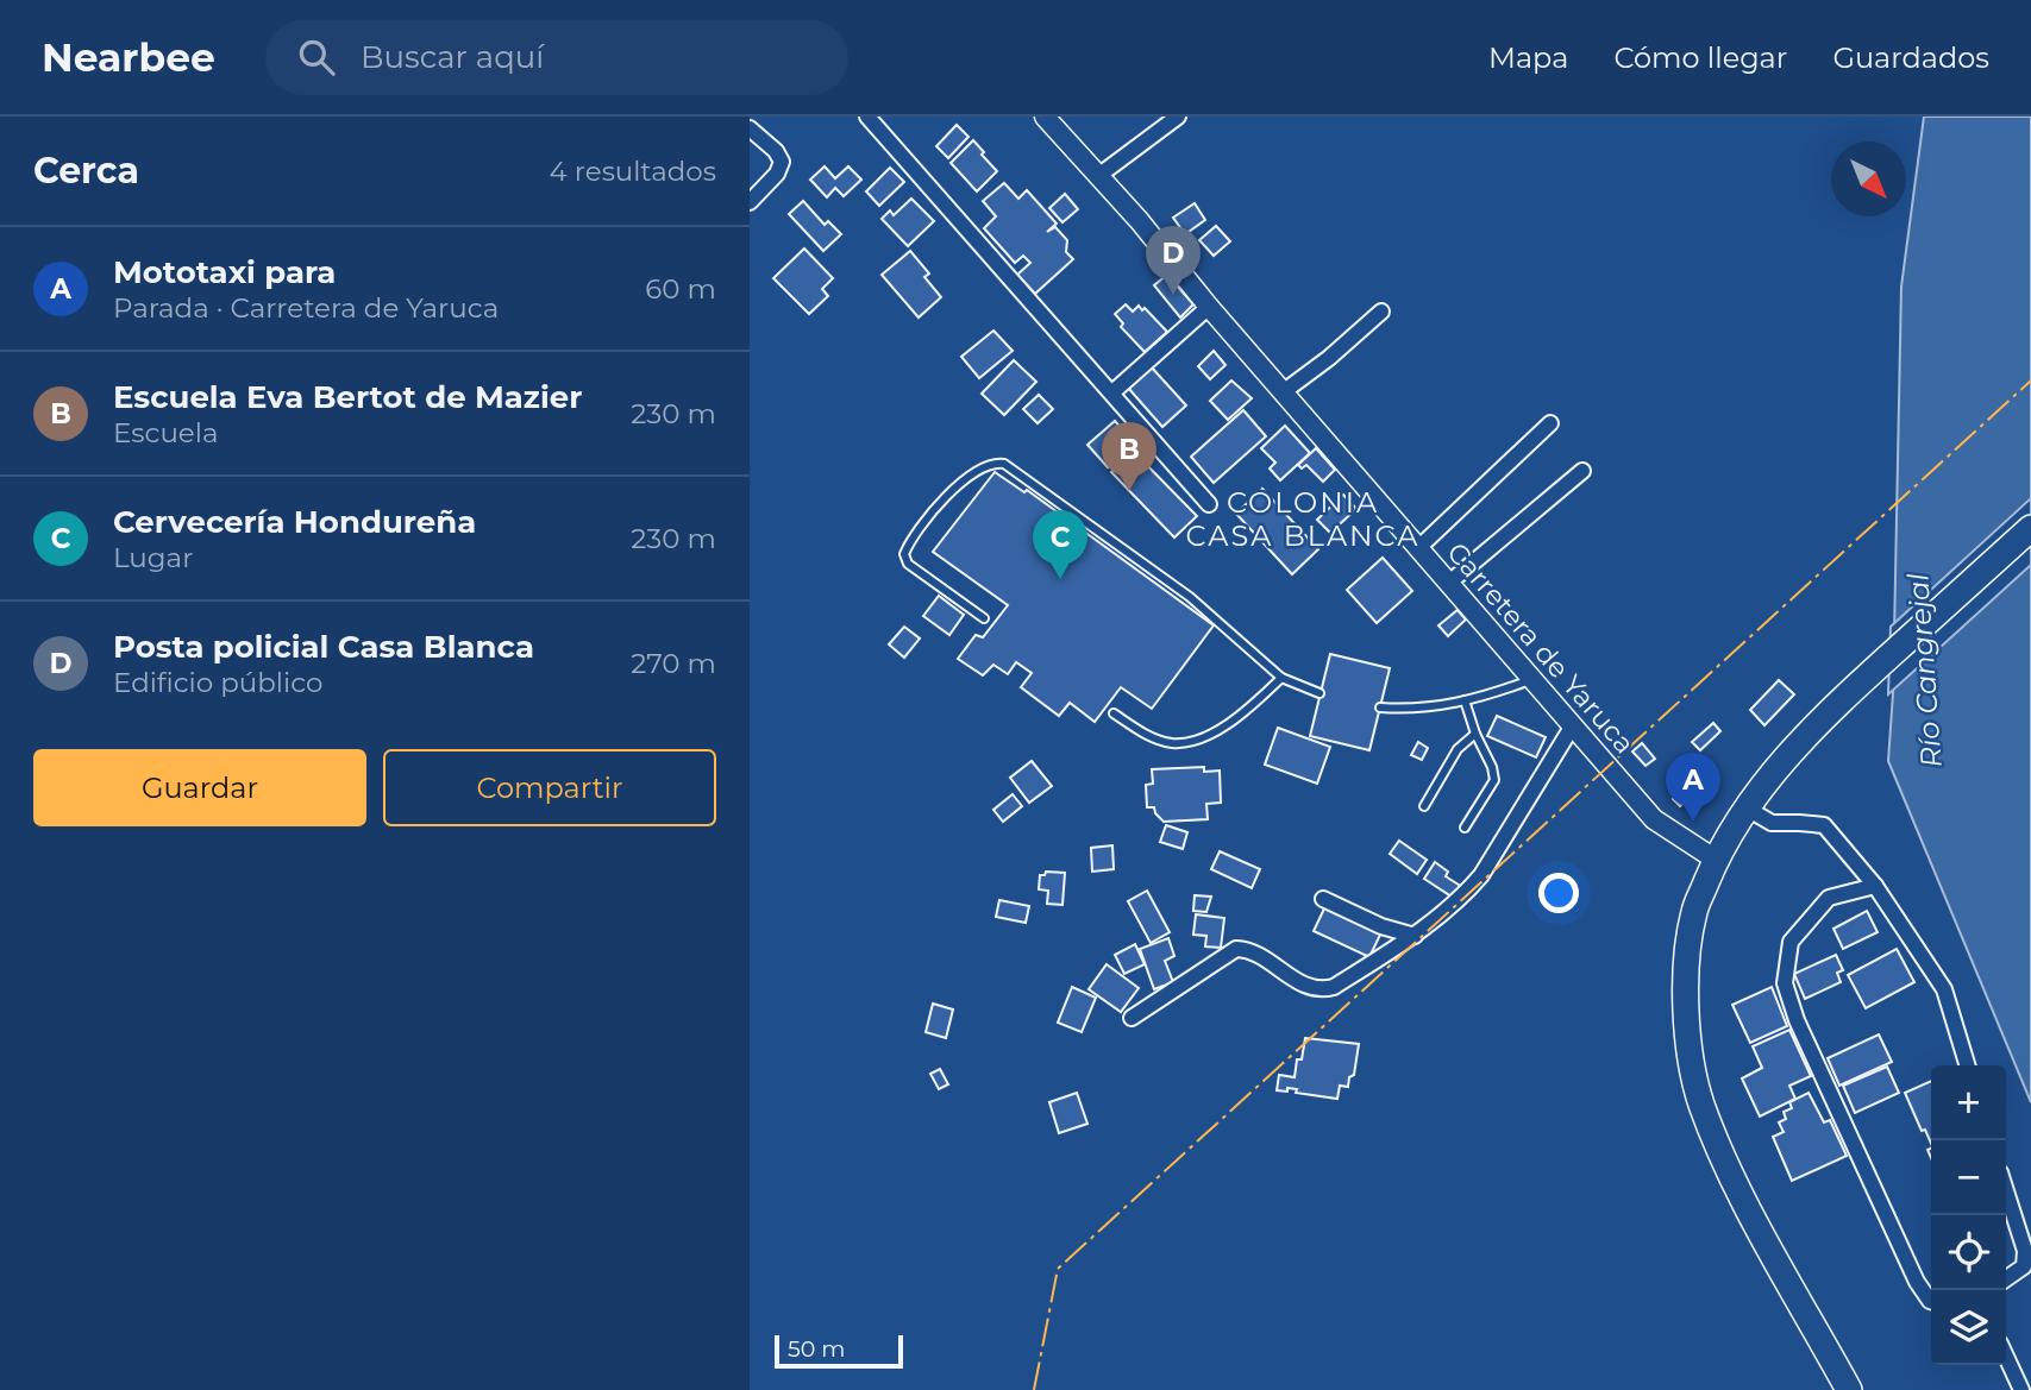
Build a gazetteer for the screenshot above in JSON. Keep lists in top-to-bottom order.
{
  "streets": {
    "street": ["Carretera de Yaruca"]
  },
  "districts": ["COLONIA CASA BLANCA"],
  "water": ["Río Cangrejal"],
  "scale_bar": "50 m",
  "north": "bottom right",
  "page": {
    "header": "Nearbee",
    "search": "Buscar aquí",
    "nav": ["Mapa", "Cómo llegar", "Guardados"],
    "heading": ["Cerca", "4 resultados"],
    "list": [
      {
        "mark": "A",
        "name": "Mototaxi para",
        "note": "Parada · Carretera de Yaruca",
        "value": "60 m"
      },
      {
        "mark": "B",
        "name": "Escuela Eva Bertot de Mazier",
        "note": "Escuela",
        "value": "230 m"
      },
      {
        "mark": "C",
        "name": "Cervecería Hondureña",
        "note": "Lugar",
        "value": "230 m"
      },
      {
        "mark": "D",
        "name": "Posta policial Casa Blanca",
        "note": "Edificio público",
        "value": "270 m"
      }
    ],
    "pins": [
      "D",
      "B",
      "C",
      "A"
    ],
    "buttons": ["Guardar", "Compartir"],
    "map_buttons": ["+", "−"],
    "scale": "50 m"
  }
}
